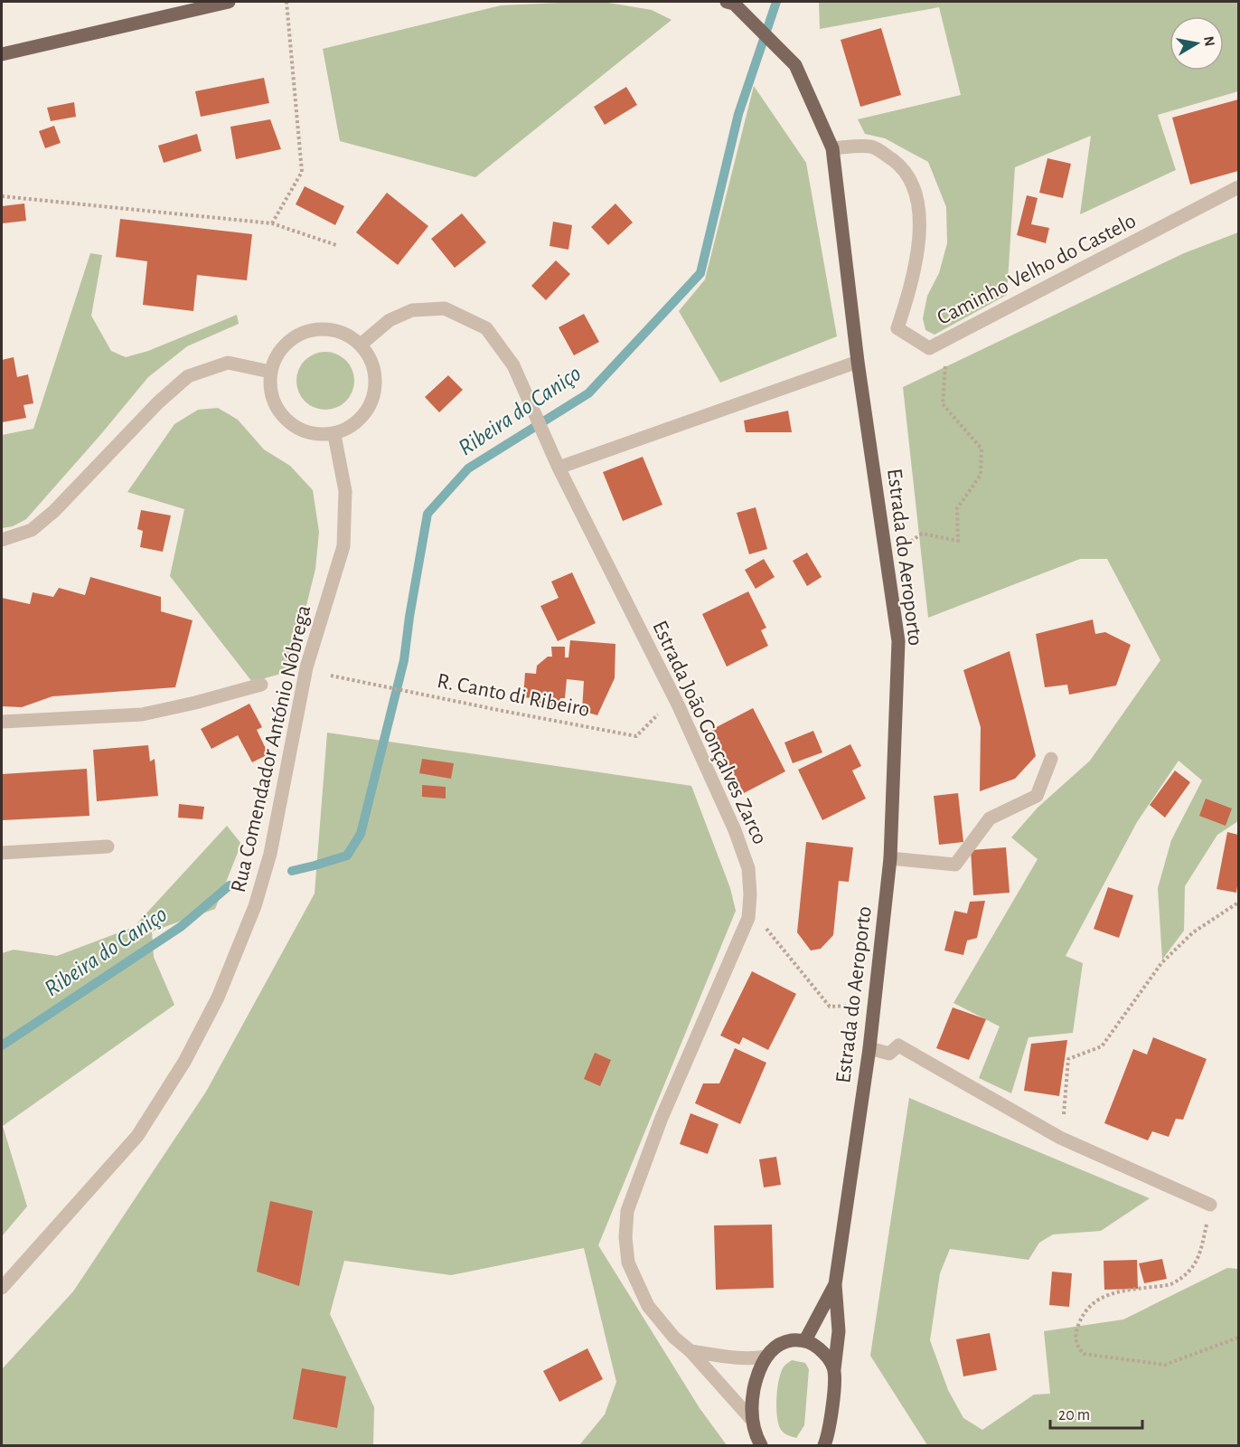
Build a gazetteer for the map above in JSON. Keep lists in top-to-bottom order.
{
  "streets": {
    "main road": ["Estrada do Aeroporto"],
    "street": ["Caminho Velho do Castelo", "Estrada João Gonçalves Zarco", "Rua Comendador António Nóbrega"],
    "path": ["R. Canto di Ribeiro"]
  },
  "crossings": [
    ["Caminho Velho do Castelo", "Estrada do Aeroporto"],
    ["R. Canto di Ribeiro", "Estrada João Gonçalves Zarco"],
    ["Estrada João Gonçalves Zarco", "Rua Comendador António Nóbrega"]
  ],
  "water": ["Ribeira do Caniço"],
  "scale_bar": "20 m",
  "north": "right"
}
